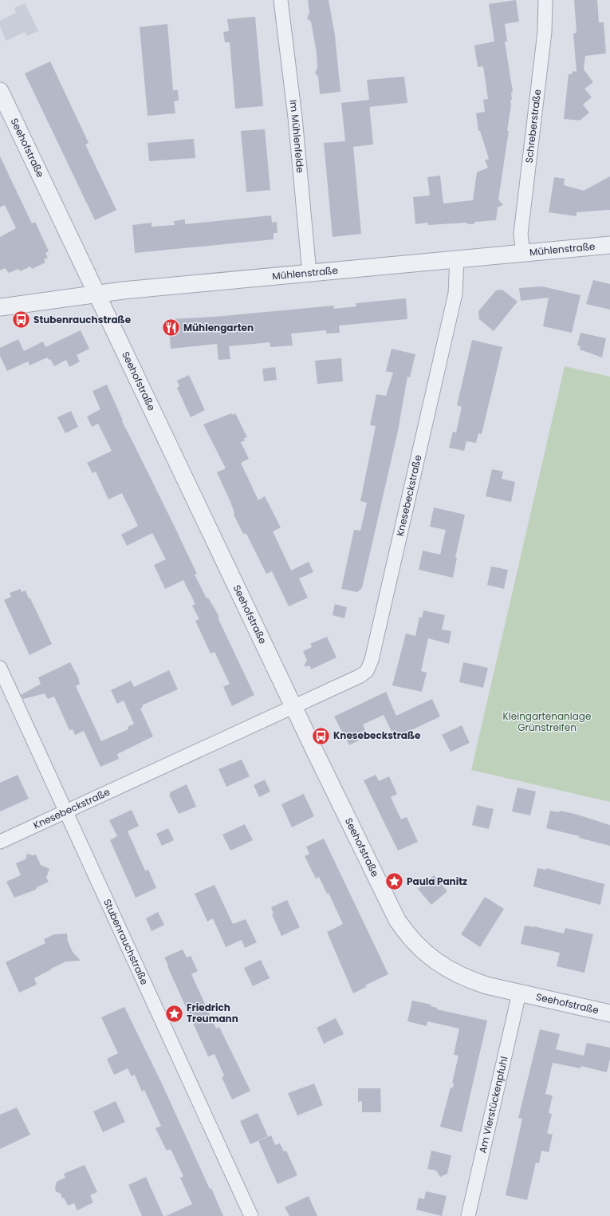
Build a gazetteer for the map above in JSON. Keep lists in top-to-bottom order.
{
  "streets": {
    "street": [
      "Schreberstraße",
      "Im Mühlenfelde",
      "Seehofstraße",
      "Mühlenstraße",
      "Knesebeckstraße",
      "Stubenrauchstraße",
      "Am Vierstückenpfuhl"
    ]
  },
  "crossings": [
    ["Schreberstraße", "Mühlenstraße"],
    ["Im Mühlenfelde", "Mühlenstraße"],
    ["Seehofstraße", "Mühlenstraße"],
    ["Seehofstraße", "Knesebeckstraße"],
    ["Seehofstraße", "Am Vierstückenpfuhl"],
    ["Mühlenstraße", "Knesebeckstraße"],
    ["Knesebeckstraße", "Stubenrauchstraße"]
  ],
  "parks": ["Kleingartenanlage Grünstreifen"],
  "places": {
    "bus stop": ["Stubenrauchstraße", "Knesebeckstraße"],
    "restaurant": ["Mühlengarten"],
    "place": ["Paula Panitz", "Friedrich Treumann"]
  }
}
